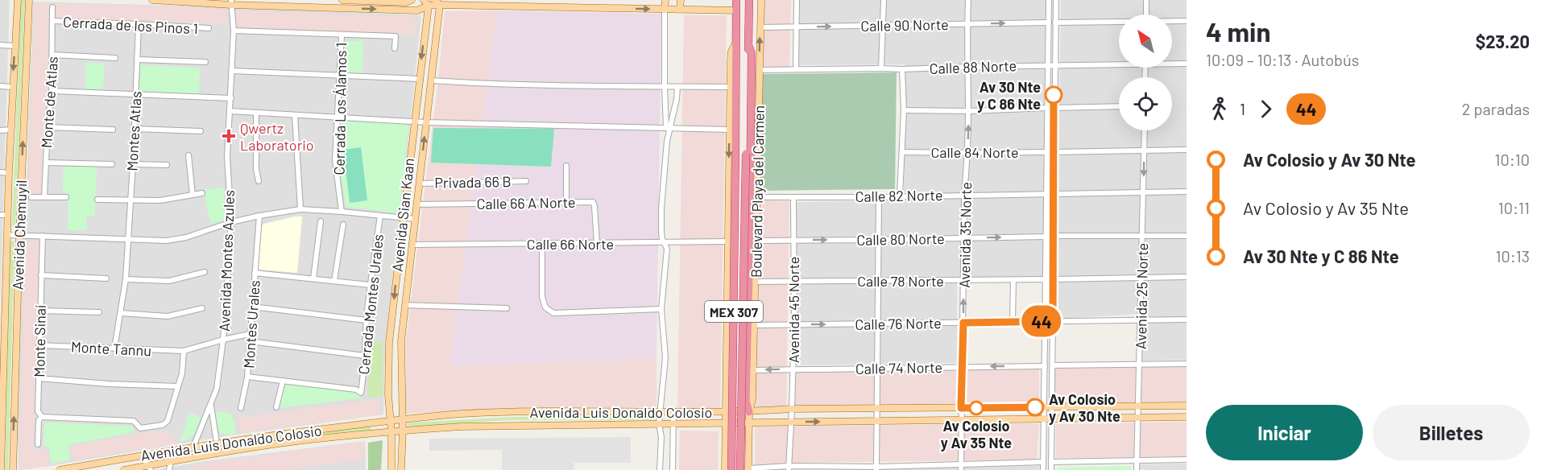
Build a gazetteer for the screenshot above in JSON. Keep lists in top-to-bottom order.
{
  "streets": {
    "highway": ["MEX 307"],
    "main road": [
      "Boulevard Playa del Carmen",
      "Avenida Sian Kaan",
      "Avenida Chemuyil",
      "Avenida Luis Donaldo Colosio"
    ],
    "street": [
      "Cerrada de los Pinos 1",
      "Calle 90 Norte",
      "Calle 88 Norte",
      "Monte de Atlas",
      "Cerrada Los Álamos 1",
      "Montes Atlas",
      "Calle 84 Norte",
      "Privada 66 B",
      "Calle 82 Norte",
      "Calle 66 A Norte",
      "Avenida 35 Norte",
      "Calle 80 Norte",
      "Calle 66 Norte",
      "Avenida Montes Azules",
      "Calle 78 Norte",
      "Avenida 25 Norte",
      "Cerrada Montes Urales",
      "Avenida 45 Norte",
      "Calle 76 Norte",
      "Montes Urales",
      "Monte Sinaí",
      "Monte Tannu",
      "Calle 74 Norte"
    ]
  },
  "crossings": [
    ["Cerrada de los Pinos 1", "Monte de Atlas"],
    ["Cerrada de los Pinos 1", "Montes Atlas"],
    ["Calle 90 Norte", "Boulevard Playa del Carmen"],
    ["Calle 90 Norte", "Avenida 35 Norte"],
    ["Calle 88 Norte", "Boulevard Playa del Carmen"],
    ["Calle 88 Norte", "Avenida 35 Norte"],
    ["Calle 84 Norte", "Avenida 35 Norte"],
    ["Privada 66 B", "Avenida Sian Kaan"],
    ["Boulevard Playa del Carmen", "Calle 82 Norte"],
    ["Boulevard Playa del Carmen", "Calle 80 Norte"],
    ["Boulevard Playa del Carmen", "Calle 66 Norte"],
    ["Boulevard Playa del Carmen", "Calle 78 Norte"],
    ["Boulevard Playa del Carmen", "MEX 307"],
    ["Boulevard Playa del Carmen", "Calle 76 Norte"],
    ["Boulevard Playa del Carmen", "Calle 74 Norte"],
    ["Boulevard Playa del Carmen", "Avenida Luis Donaldo Colosio"],
    ["Calle 82 Norte", "Avenida 35 Norte"],
    ["Calle 82 Norte", "Avenida 25 Norte"],
    ["Calle 82 Norte", "Avenida 45 Norte"],
    ["Calle 66 A Norte", "Avenida Sian Kaan"],
    ["Calle 66 A Norte", "Calle 66 Norte"],
    ["Avenida Sian Kaan", "Calle 66 Norte"],
    ["Avenida Sian Kaan", "Avenida Luis Donaldo Colosio"],
    ["Avenida 35 Norte", "Calle 80 Norte"],
    ["Avenida 35 Norte", "Calle 78 Norte"],
    ["Avenida 35 Norte", "Calle 76 Norte"],
    ["Avenida 35 Norte", "Calle 74 Norte"],
    ["Avenida 35 Norte", "Avenida Luis Donaldo Colosio"],
    ["Calle 80 Norte", "Avenida 45 Norte"],
    ["Avenida Montes Azules", "Monte Tannu"],
    ["Avenida Montes Azules", "Avenida Luis Donaldo Colosio"],
    ["Calle 78 Norte", "Avenida 45 Norte"],
    ["Avenida 25 Norte", "Calle 76 Norte"],
    ["Avenida 25 Norte", "Avenida Luis Donaldo Colosio"],
    ["Cerrada Montes Urales", "Montes Urales"],
    ["Avenida 45 Norte", "Calle 76 Norte"],
    ["Avenida 45 Norte", "Calle 74 Norte"],
    ["Avenida 45 Norte", "Avenida Luis Donaldo Colosio"],
    ["Montes Urales", "Monte Tannu"],
    ["Monte Sinaí", "Monte Tannu"]
  ],
  "one_way": ["Calle 90 Norte", "Calle 80 Norte", "Calle 74 Norte"],
  "places": {
    "other": ["Av 30 Nte y C 86 Nte", "Av Colosio y Av 30 Nte", "Av Colosio y Av 35 Nte"],
    "health": ["Qwertz Laboratorio"]
  },
  "lines": ["bus line 44"],
  "north": "top left",
  "page": {
    "on_map": "44",
    "heading": ["4 min", "10:09 – 10:13 · Autobús", "$23.20"],
    "legs": ["1", "44", "2 paradas"],
    "list": [
      {
        "name": "Av Colosio y Av 30 Nte",
        "value": "10:10"
      },
      {
        "name": "Av Colosio y Av 35 Nte",
        "value": "10:11"
      },
      {
        "name": "Av 30 Nte y C 86 Nte",
        "value": "10:13"
      }
    ],
    "buttons": ["Iniciar", "Billetes"]
  }
}
